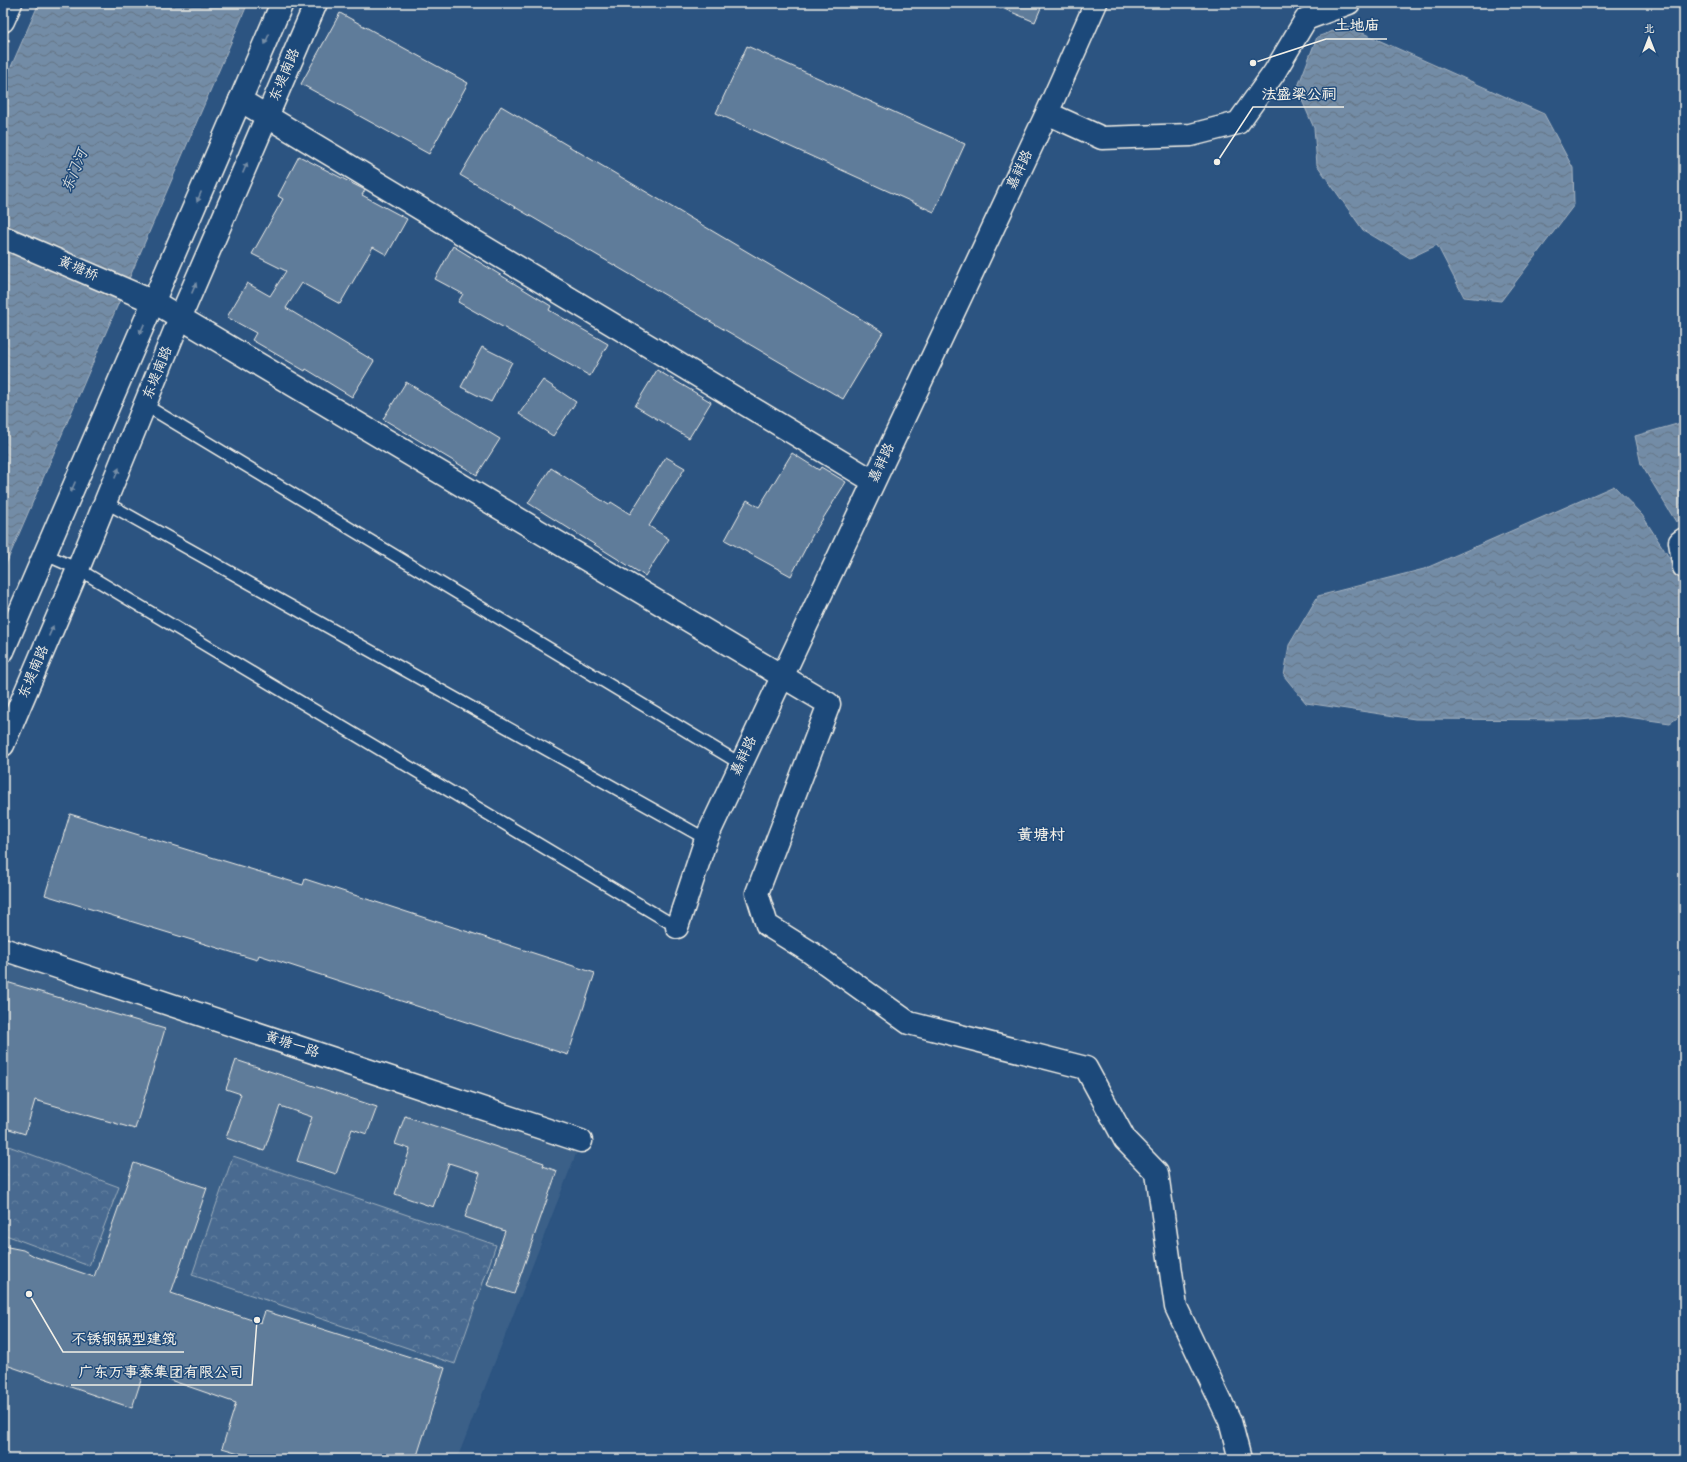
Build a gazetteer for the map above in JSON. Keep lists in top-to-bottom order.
{
  "streets": {
    "street": [
      "东堤南路",
      "嘉祥路",
      "黄塘桥",
      "黄塘一路"
    ]
  },
  "crossings": [
    ["东堤南路", "黄塘桥"],
    ["嘉祥路", "黄塘桥"]
  ],
  "districts": ["黄塘村"],
  "water": ["东门河"],
  "places": [
    "土地庙",
    "法盛梁公祠",
    "不锈钢锅型建筑",
    "广东万事泰集团有限公司"
  ],
  "north": "top"
}
